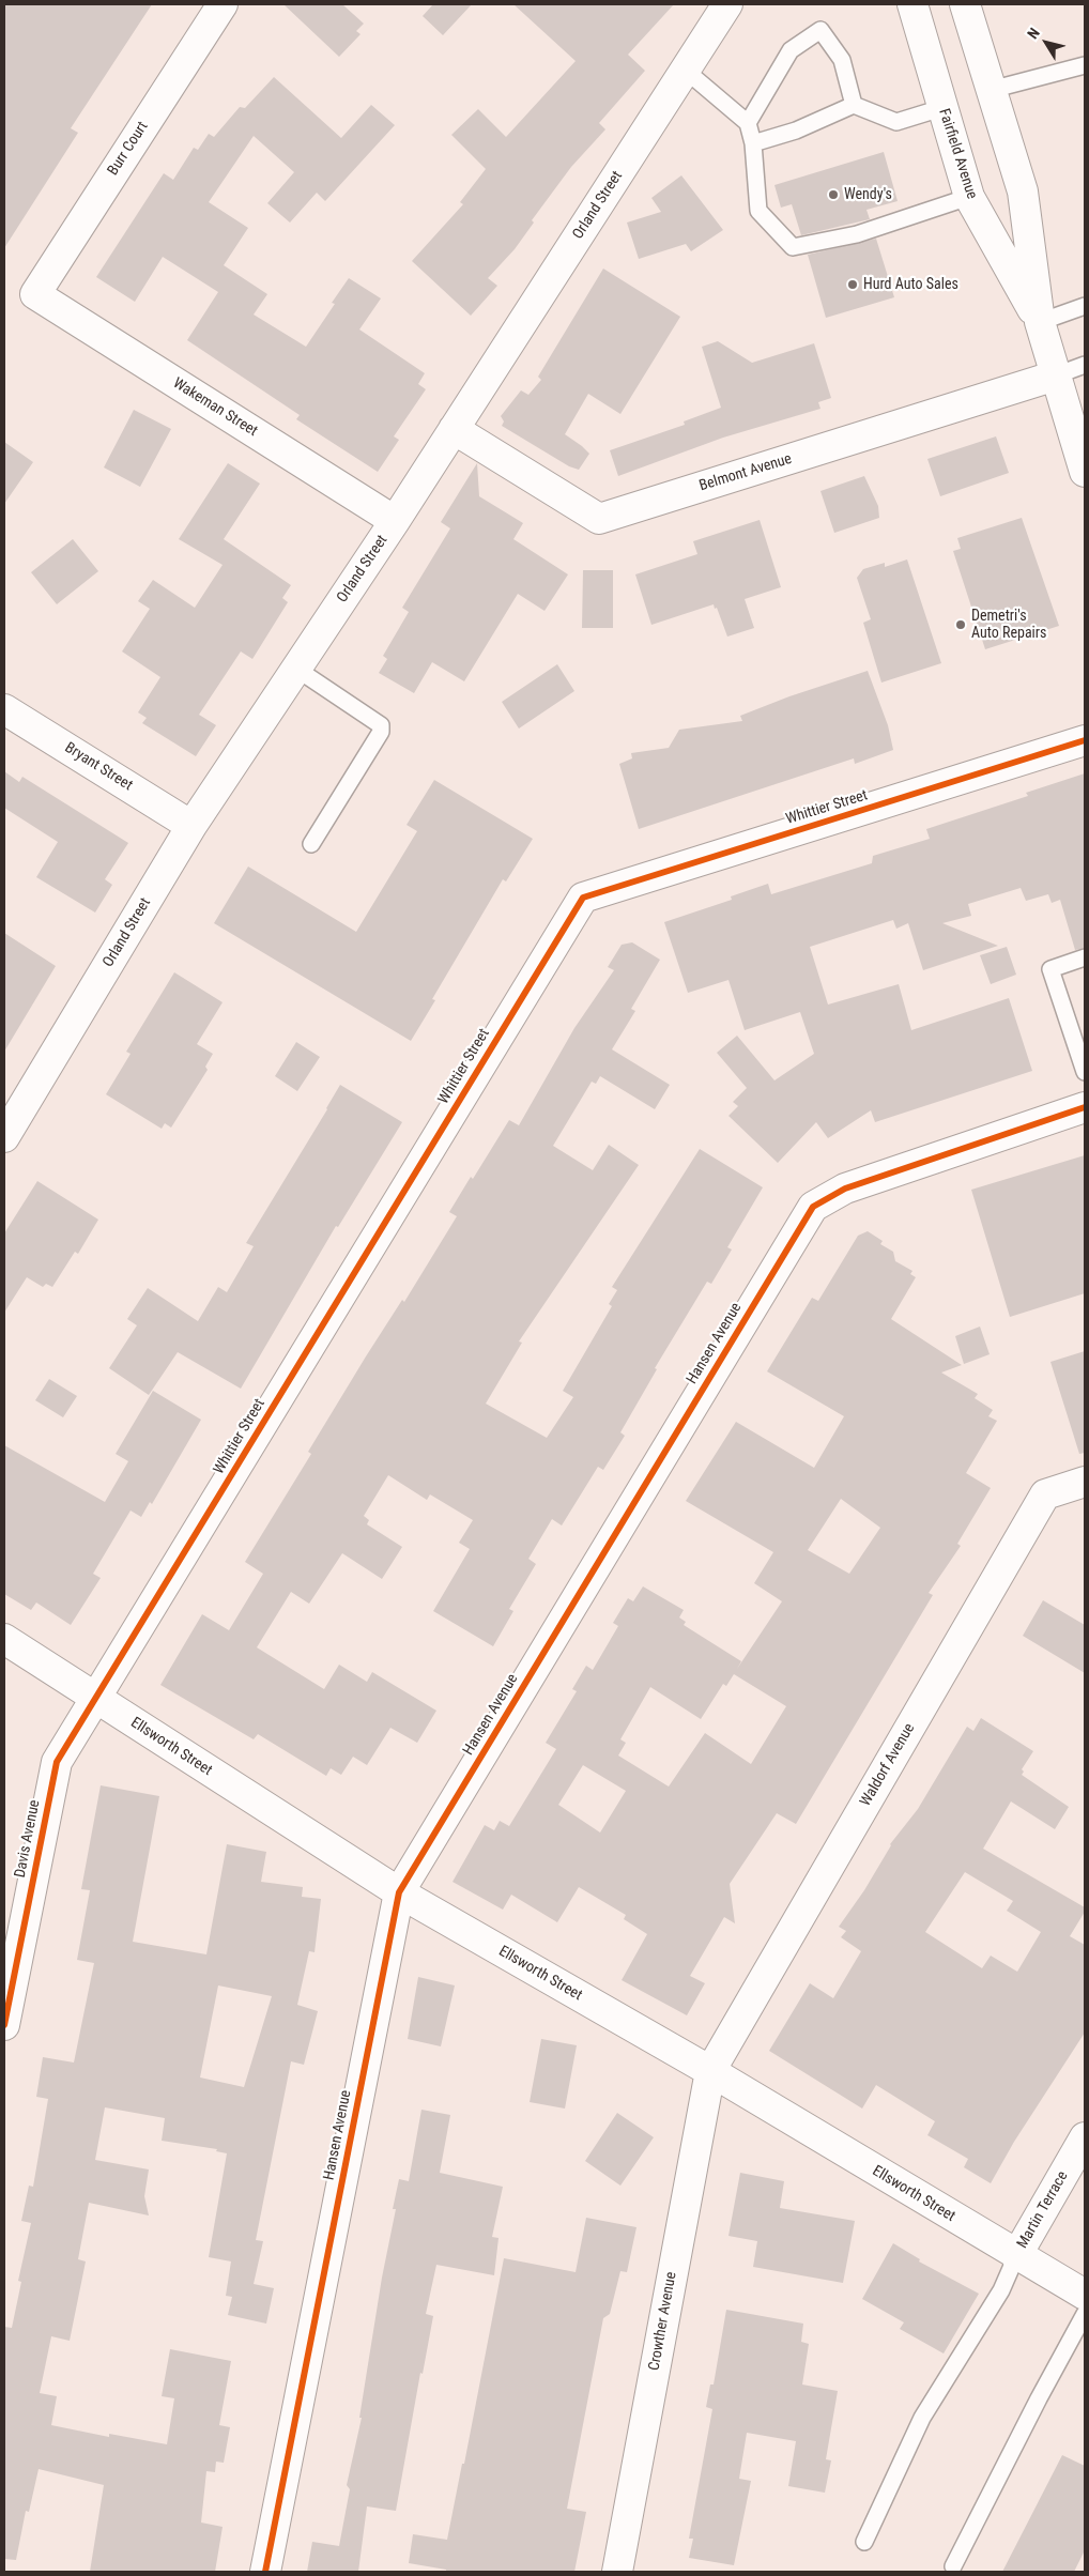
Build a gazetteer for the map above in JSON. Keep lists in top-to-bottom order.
{
  "streets": {
    "street": [
      "Burr Court",
      "Fairfield Avenue",
      "Orland Street",
      "Wakeman Street",
      "Belmont Avenue",
      "Bryant Street",
      "Whittier Street",
      "Hansen Avenue",
      "Ellsworth Street",
      "Waldorf Avenue",
      "Davis Avenue",
      "Martin Terrace",
      "Crowther Avenue"
    ]
  },
  "crossings": [
    ["Burr Court", "Wakeman Street"],
    ["Fairfield Avenue", "Belmont Avenue"],
    ["Orland Street", "Wakeman Street"],
    ["Orland Street", "Belmont Avenue"],
    ["Orland Street", "Bryant Street"],
    ["Whittier Street", "Ellsworth Street"],
    ["Whittier Street", "Davis Avenue"],
    ["Hansen Avenue", "Ellsworth Street"],
    ["Ellsworth Street", "Waldorf Avenue"],
    ["Ellsworth Street", "Davis Avenue"],
    ["Ellsworth Street", "Martin Terrace"],
    ["Ellsworth Street", "Crowther Avenue"],
    ["Waldorf Avenue", "Crowther Avenue"]
  ],
  "places": ["Wendy's", "Hurd Auto Sales", "Demetri's Auto Repairs"],
  "north": "top left"
}
